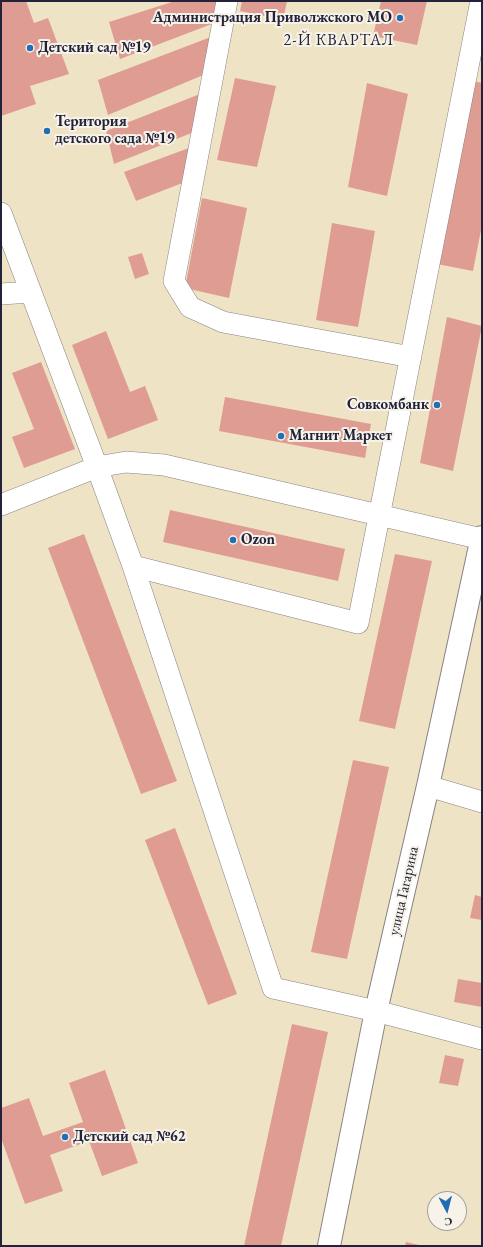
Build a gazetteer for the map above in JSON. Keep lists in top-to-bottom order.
{
  "streets": {
    "main road": ["улица Гагарина"]
  },
  "districts": ["2-Й КВАРТАЛ"],
  "places": [
    "Администрация Приволжского МО",
    "Детский сад №19",
    "Територия детского сада №19",
    "Совкомбанк",
    "Магнит Маркет",
    "Ozon",
    "Детский сад №62"
  ],
  "north": "bottom"
}
